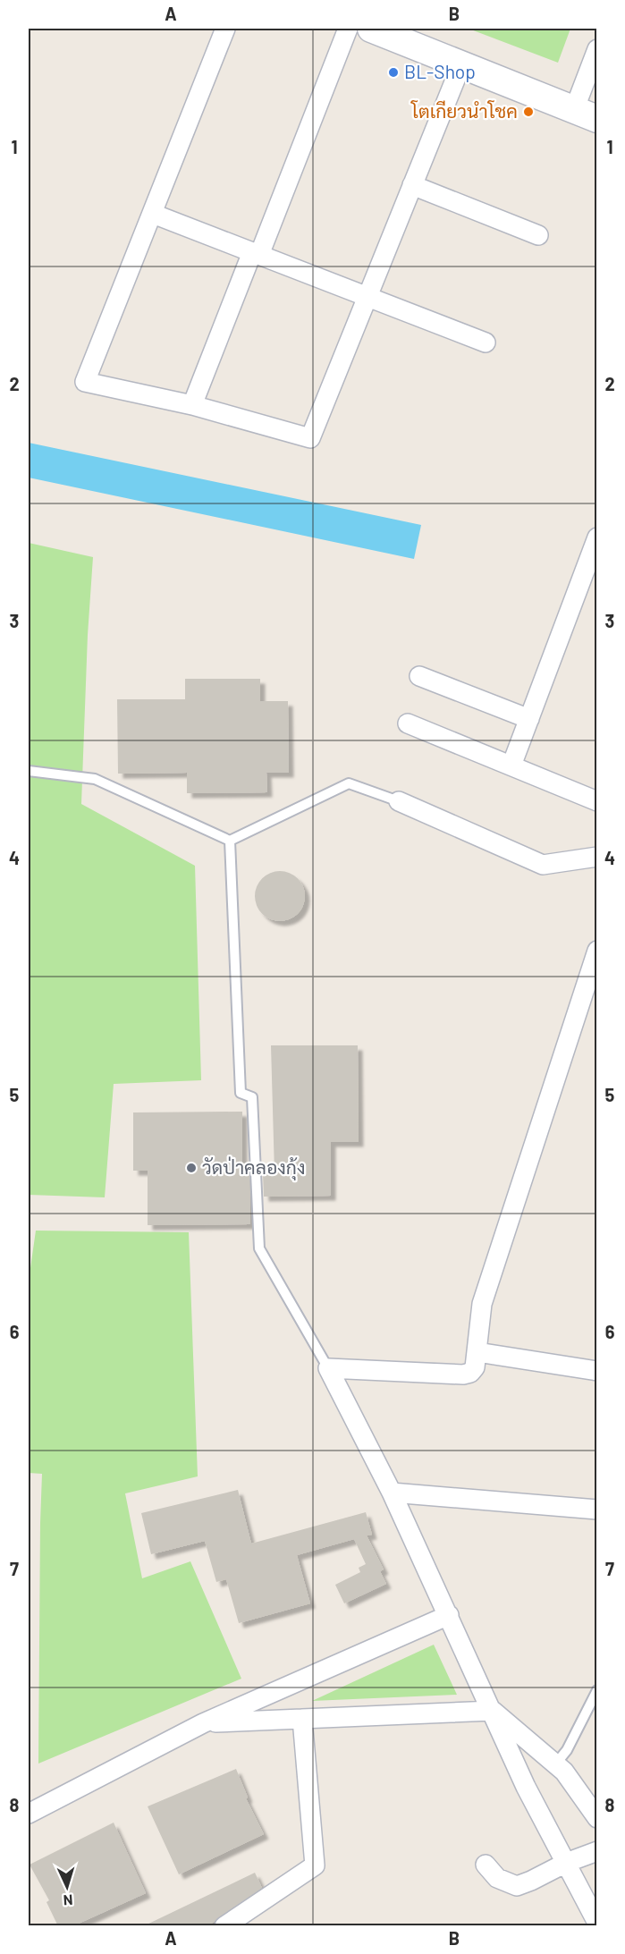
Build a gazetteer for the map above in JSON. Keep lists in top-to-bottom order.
{
  "places": ["BL-Shop", "โตเกียวนำโชค", "วัดป่าคลองกุ้ง"],
  "north": "bottom",
  "grid": {
    "columns": ["A", "B"],
    "rows": [
      "1",
      "2",
      "3",
      "4",
      "5",
      "6",
      "7",
      "8"
    ]
  }
}
